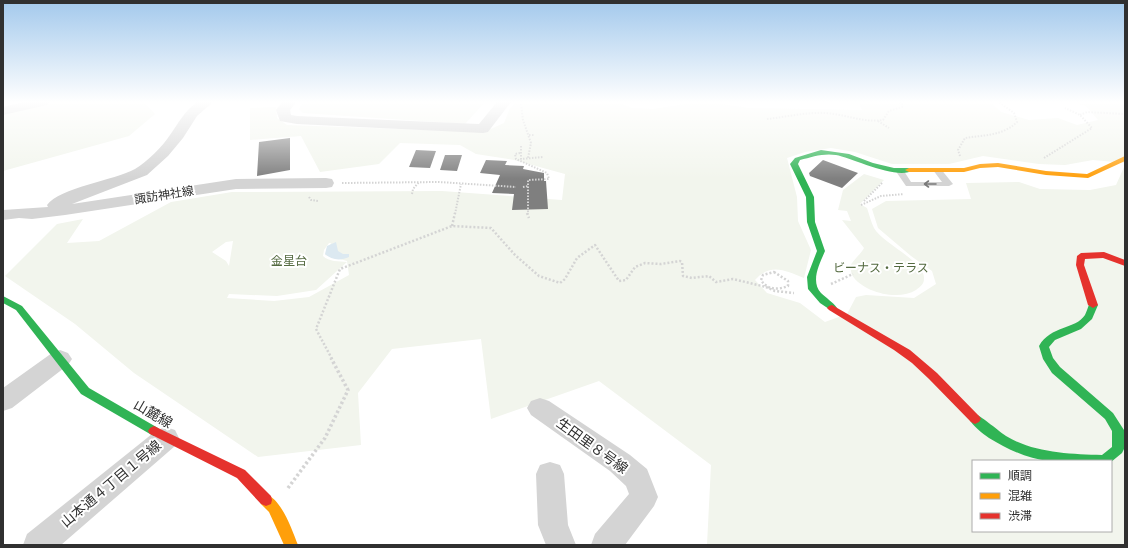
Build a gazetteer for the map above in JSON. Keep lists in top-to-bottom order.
{
  "streets": {
    "street": [
      "諏訪神社線",
      "山麓線",
      "生田里８号線",
      "山本通４丁目１号線"
    ]
  },
  "crossings": [
    ["山麓線", "山本通４丁目１号線"]
  ],
  "parks": ["金星台", "ビーナス・テラス"],
  "legend": ["順調", "混雑", "渋滞"]
}
